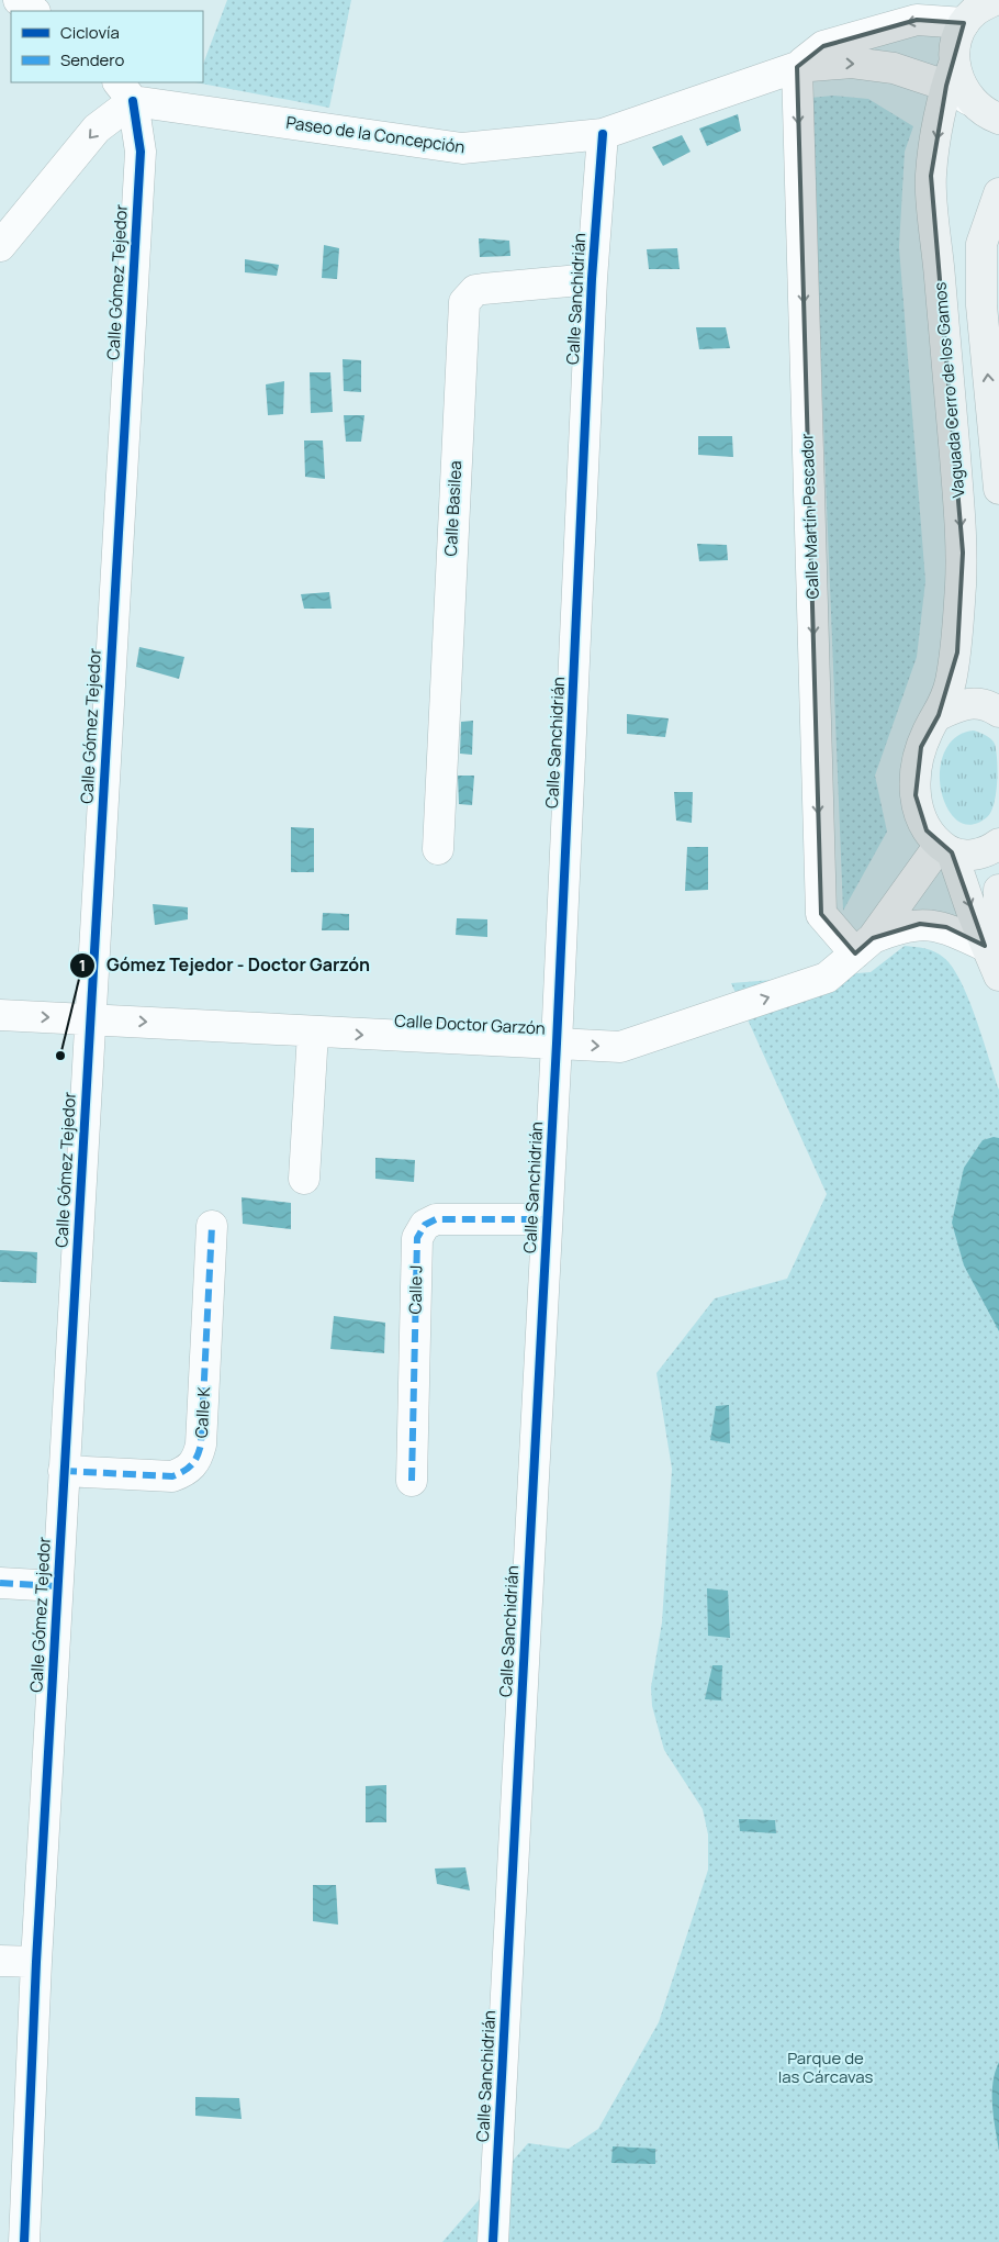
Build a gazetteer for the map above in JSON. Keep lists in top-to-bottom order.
{
  "streets": {
    "main road": ["Vaguada Cerro de los Gamos"],
    "street": [
      "Paseo de la Concepción",
      "Calle Gómez Tejedor",
      "Calle Sanchidrián",
      "Calle Basilea",
      "Calle Martín Pescador",
      "Calle Doctor Garzón",
      "Calle J",
      "Calle K"
    ]
  },
  "crossings": [
    ["Paseo de la Concepción", "Calle Gómez Tejedor"],
    ["Paseo de la Concepción", "Calle Sanchidrián"],
    ["Paseo de la Concepción", "Vaguada Cerro de los Gamos"],
    ["Paseo de la Concepción", "Calle Martín Pescador"],
    ["Calle Gómez Tejedor", "Calle Doctor Garzón"],
    ["Calle Gómez Tejedor", "Calle K"],
    ["Calle Sanchidrián", "Calle Basilea"],
    ["Calle Sanchidrián", "Calle Doctor Garzón"],
    ["Calle Sanchidrián", "Calle J"],
    ["Vaguada Cerro de los Gamos", "Calle Doctor Garzón"],
    ["Calle Martín Pescador", "Calle Doctor Garzón"]
  ],
  "one_way": ["Calle Martín Pescador", "Calle Doctor Garzón"],
  "parks": ["Parque de las Cárcavas"],
  "places": ["Gómez Tejedor - Doctor Garzón"],
  "legend": ["Ciclovía", "Sendero"]
}
